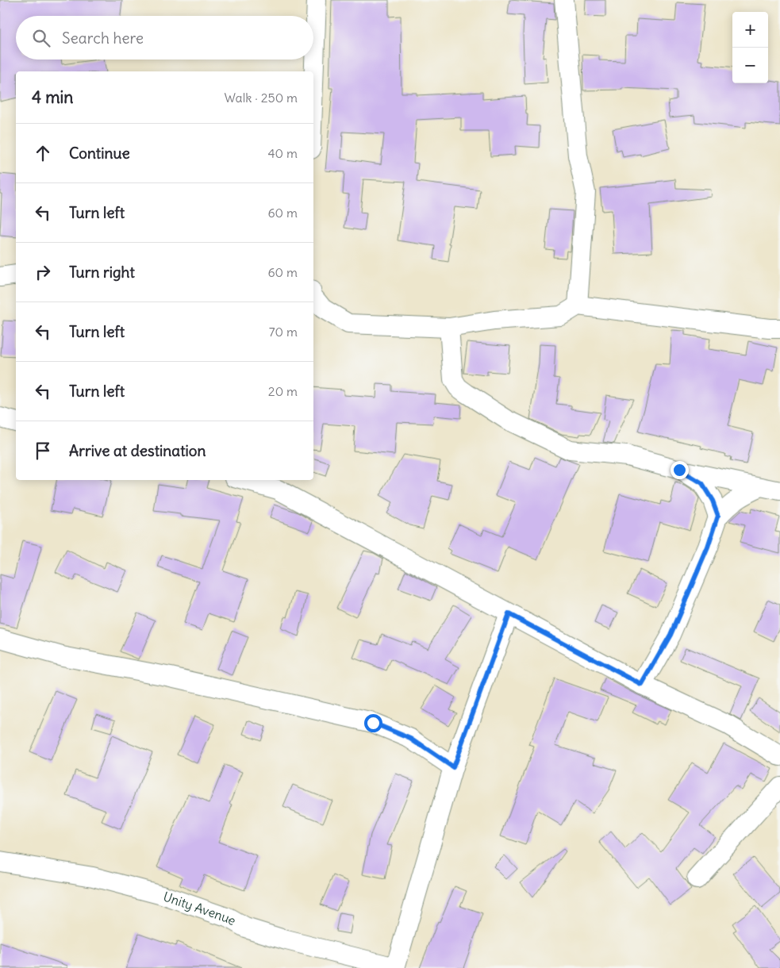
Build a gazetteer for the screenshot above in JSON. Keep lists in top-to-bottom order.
{
  "streets": {
    "street": ["Unity Avenue"]
  },
  "page": {
    "map_buttons": ["+", "−"],
    "search": "Search here",
    "heading": ["4 min", "Walk · 250 m"],
    "list": [
      ["Continue", "40 m"],
      ["Turn left", "60 m"],
      ["Turn right", "60 m"],
      ["Turn left", "70 m"],
      ["Turn left", "20 m"],
      "Arrive at destination"
    ]
  }
}
